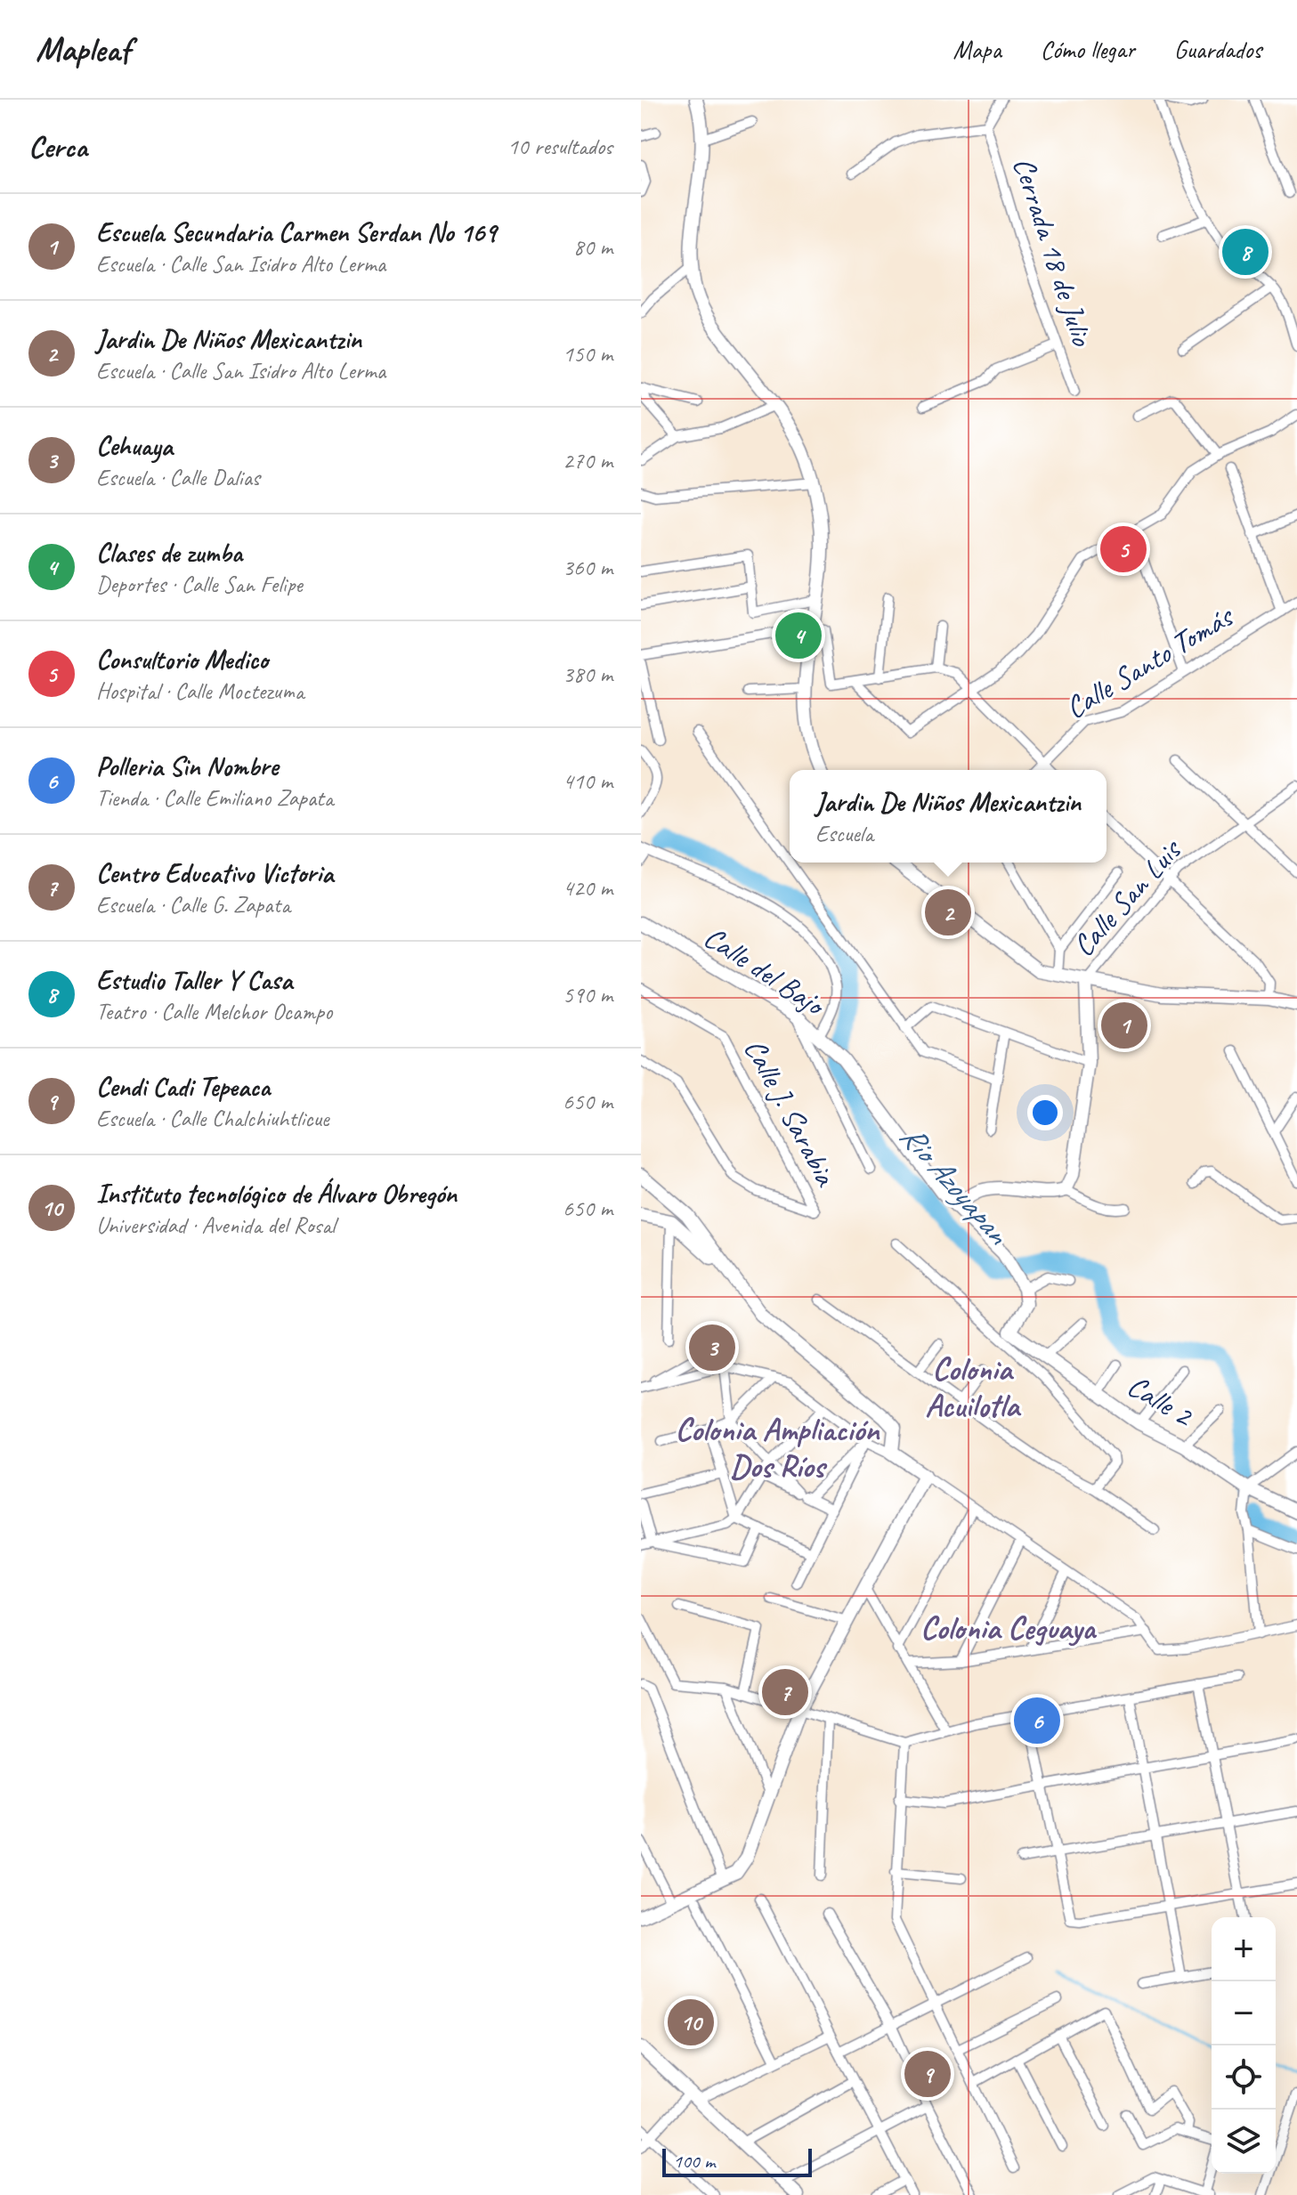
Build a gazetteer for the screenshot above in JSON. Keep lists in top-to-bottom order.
{
  "streets": {
    "street": [
      "Cerrada 18 de Julio",
      "Calle Santo Tomás",
      "Calle San Luis",
      "Calle del Bajo",
      "Calle J. Sarabia",
      "Calle 2"
    ]
  },
  "districts": ["Colonia Acuilotla", "Colonia Ampliación Dos Ríos", "Colonia Ceguaya"],
  "water": ["Rio Azoyapan"],
  "scale_bar": "100 m",
  "page": {
    "header": "Mapleaf",
    "nav": ["Mapa", "Cómo llegar", "Guardados"],
    "heading": ["Cerca", "10 resultados"],
    "list": [
      {
        "mark": "1",
        "name": "Escuela Secundaria Carmen Serdan No 169",
        "note": "Escuela · Calle San Isidro Alto Lerma",
        "value": "80 m"
      },
      {
        "mark": "2",
        "name": "Jardin De Niños Mexicantzin",
        "note": "Escuela · Calle San Isidro Alto Lerma",
        "value": "150 m"
      },
      {
        "mark": "3",
        "name": "Cehuaya",
        "note": "Escuela · Calle Dalias",
        "value": "270 m"
      },
      {
        "mark": "4",
        "name": "Clases de zumba",
        "note": "Deportes · Calle San Felipe",
        "value": "360 m"
      },
      {
        "mark": "5",
        "name": "Consultorio Medico",
        "note": "Hospital · Calle Moctezuma",
        "value": "380 m"
      },
      {
        "mark": "6",
        "name": "Polleria Sin Nombre",
        "note": "Tienda · Calle Emiliano Zapata",
        "value": "410 m"
      },
      {
        "mark": "7",
        "name": "Centro Educativo Victoria",
        "note": "Escuela · Calle G. Zapata",
        "value": "420 m"
      },
      {
        "mark": "8",
        "name": "Estudio Taller Y Casa",
        "note": "Teatro · Calle Melchor Ocampo",
        "value": "590 m"
      },
      {
        "mark": "9",
        "name": "Cendi Cadi Tepeaca",
        "note": "Escuela · Calle Chalchiuhtlicue",
        "value": "650 m"
      },
      {
        "mark": "10",
        "name": "Instituto tecnológico de Álvaro Obregón",
        "note": "Universidad · Avenida del Rosal",
        "value": "650 m"
      }
    ],
    "pins": [
      "8",
      "5",
      "4",
      "2",
      "1",
      "3",
      "7",
      "6",
      "10",
      "9"
    ],
    "popup": ["Jardin De Niños Mexicantzin", "Escuela"],
    "map_buttons": ["+", "−"],
    "scale": "100 m"
  }
}
